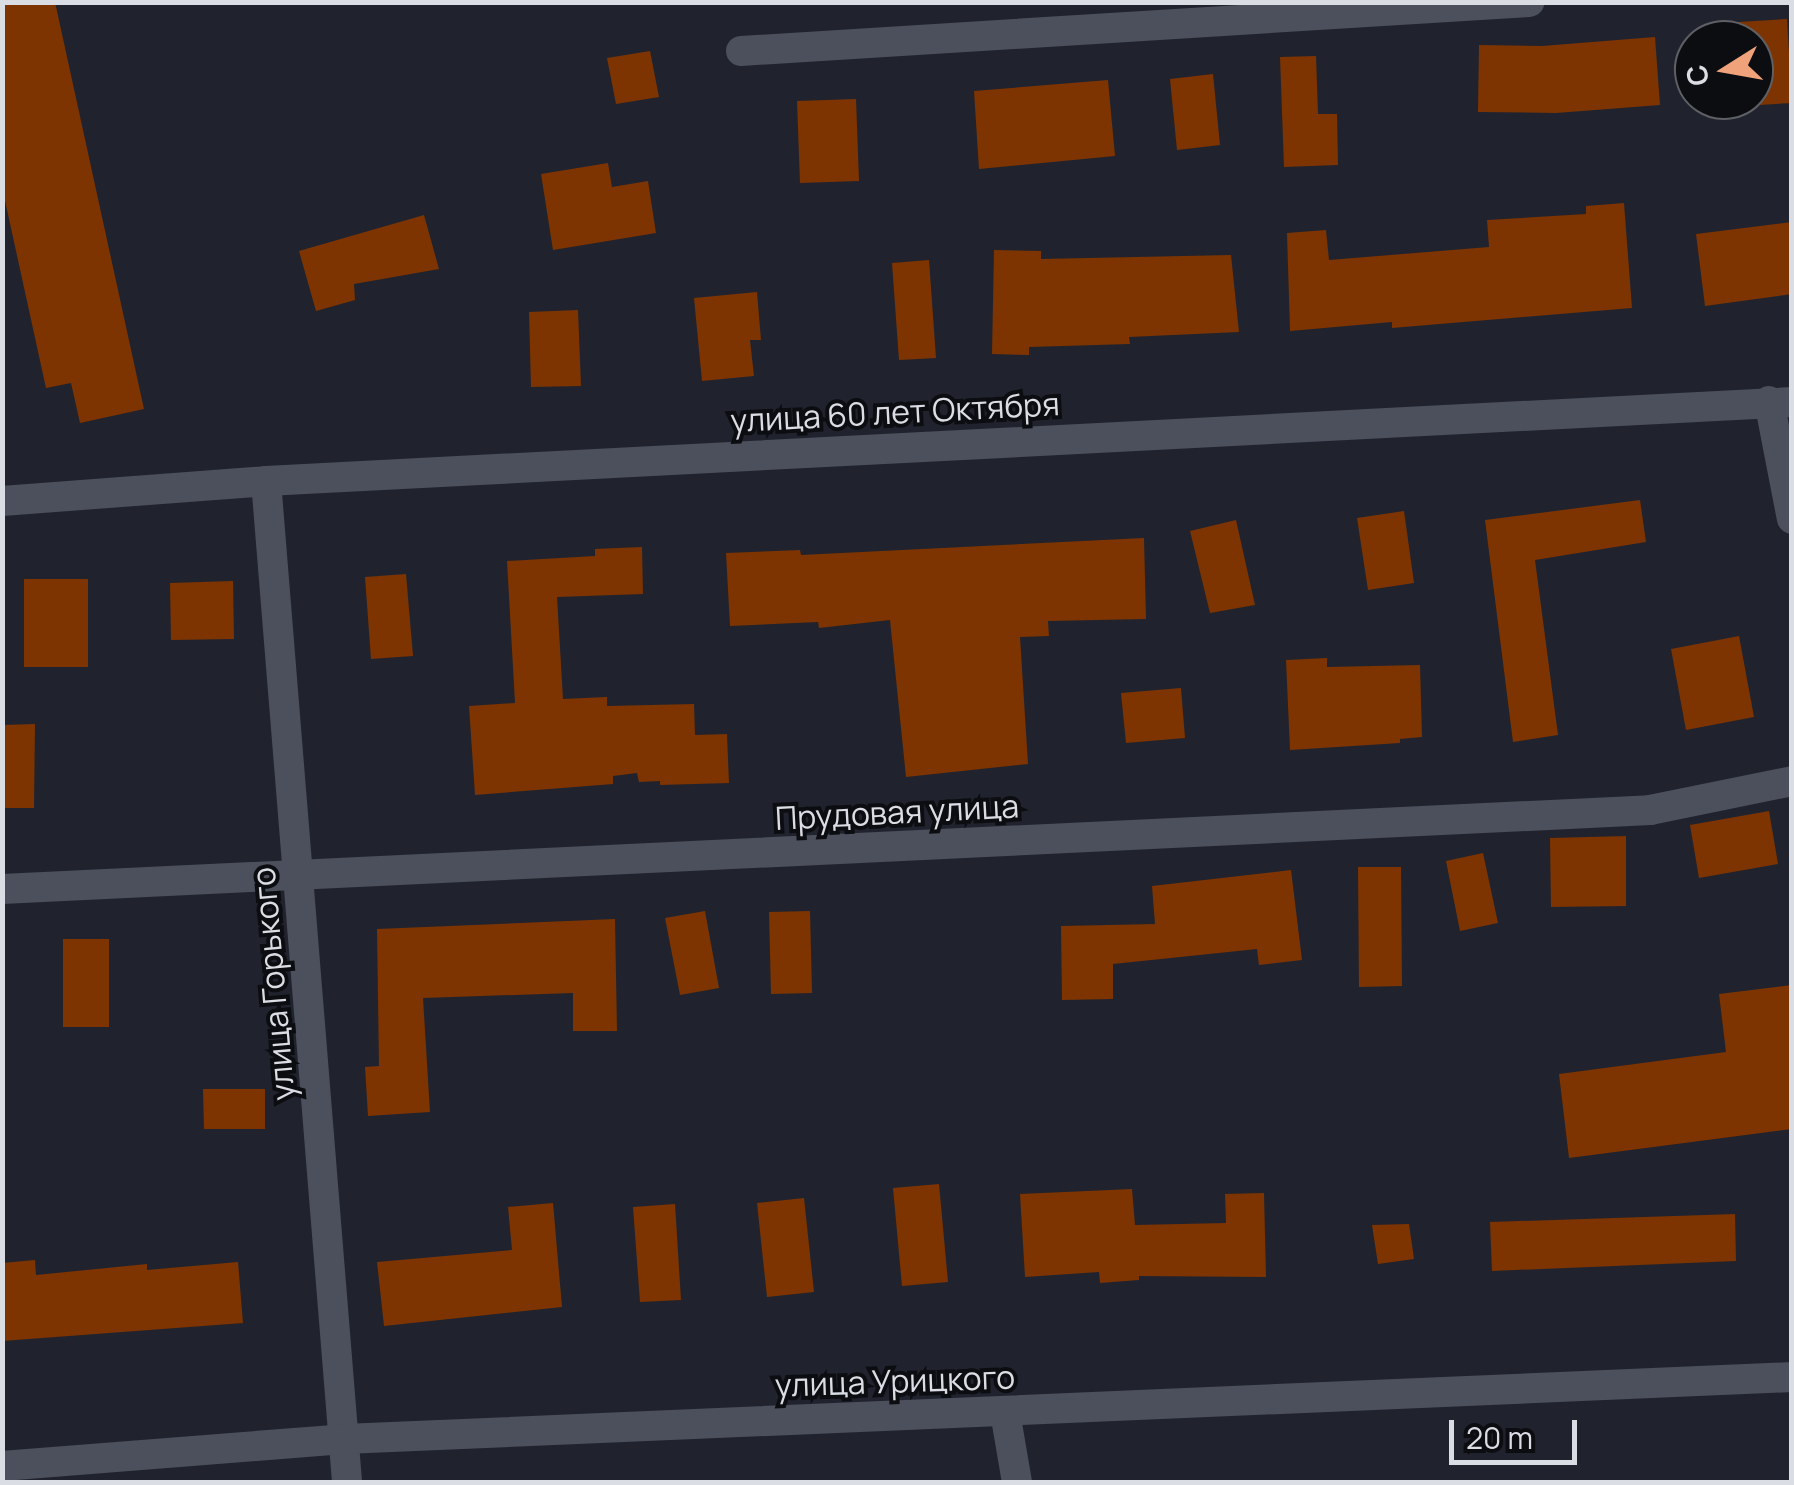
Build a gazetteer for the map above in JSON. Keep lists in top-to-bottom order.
{
  "streets": {
    "street": [
      "улица 60 лет Октября",
      "Прудовая улица",
      "улица Горького",
      "улица Урицкого"
    ]
  },
  "crossings": [
    ["улица 60 лет Октября", "улица Горького"],
    ["Прудовая улица", "улица Горького"],
    ["улица Горького", "улица Урицкого"]
  ],
  "scale_bar": "20 m",
  "north": "left"
}
